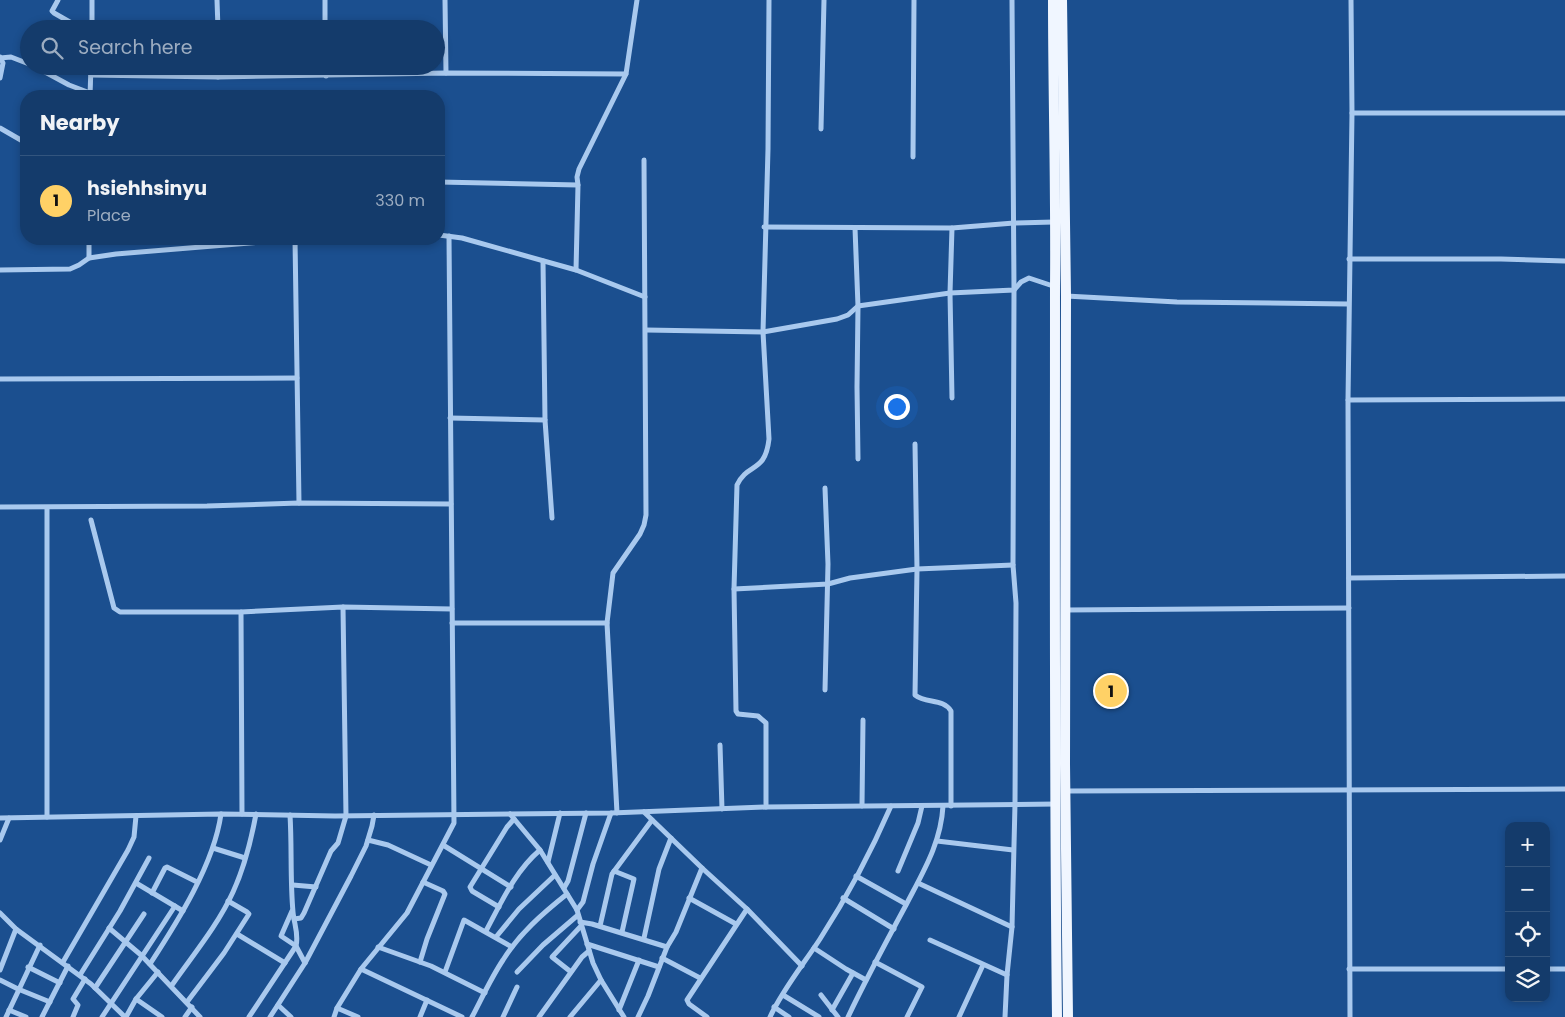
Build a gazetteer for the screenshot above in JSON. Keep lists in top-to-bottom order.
{
  "page": {
    "search": "Search here",
    "heading": "Nearby",
    "list": [
      {
        "mark": "1",
        "name": "hsiehhsinyu",
        "note": "Place",
        "value": "330 m"
      }
    ],
    "pins": "1",
    "map_buttons": ["+", "−"]
  }
}
